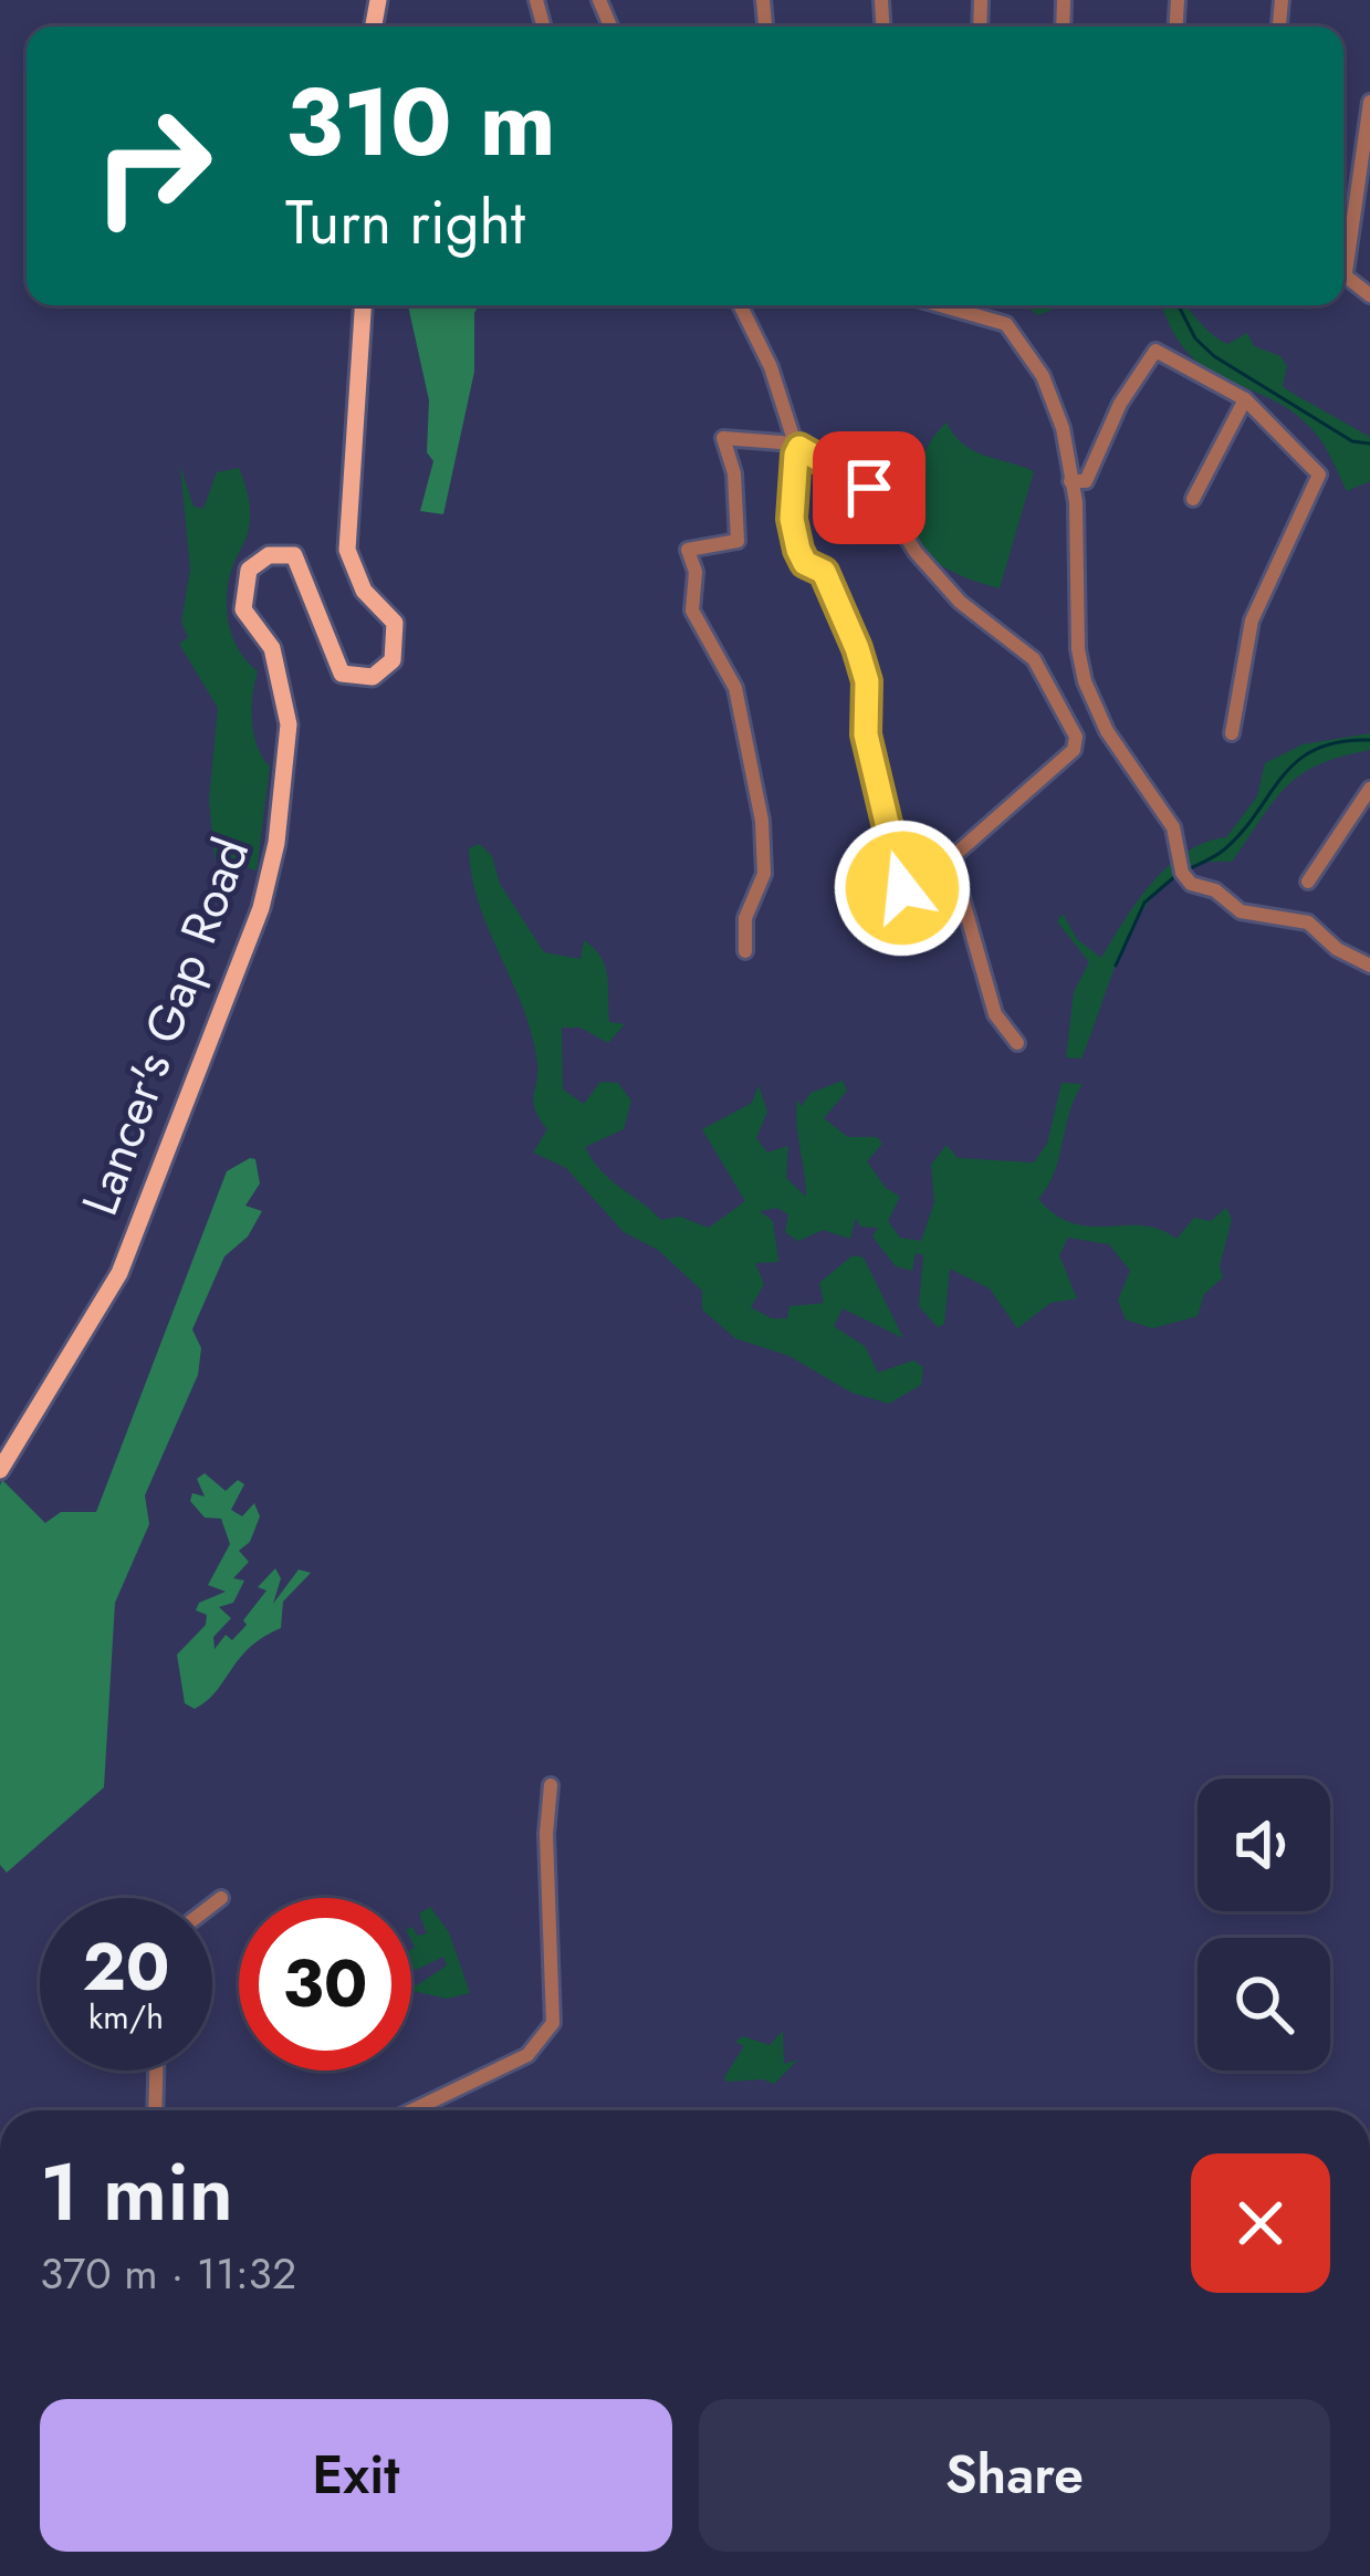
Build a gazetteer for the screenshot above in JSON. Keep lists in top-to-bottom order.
{
  "streets": {
    "main road": ["Lancer's Gap Road"]
  },
  "page": {
    "turn": ["310 m", "Turn right"],
    "speed": "20 km/h",
    "limit": "30",
    "heading": ["1 min", "370 m · 11:32"],
    "buttons": ["Exit", "Share"]
  }
}
